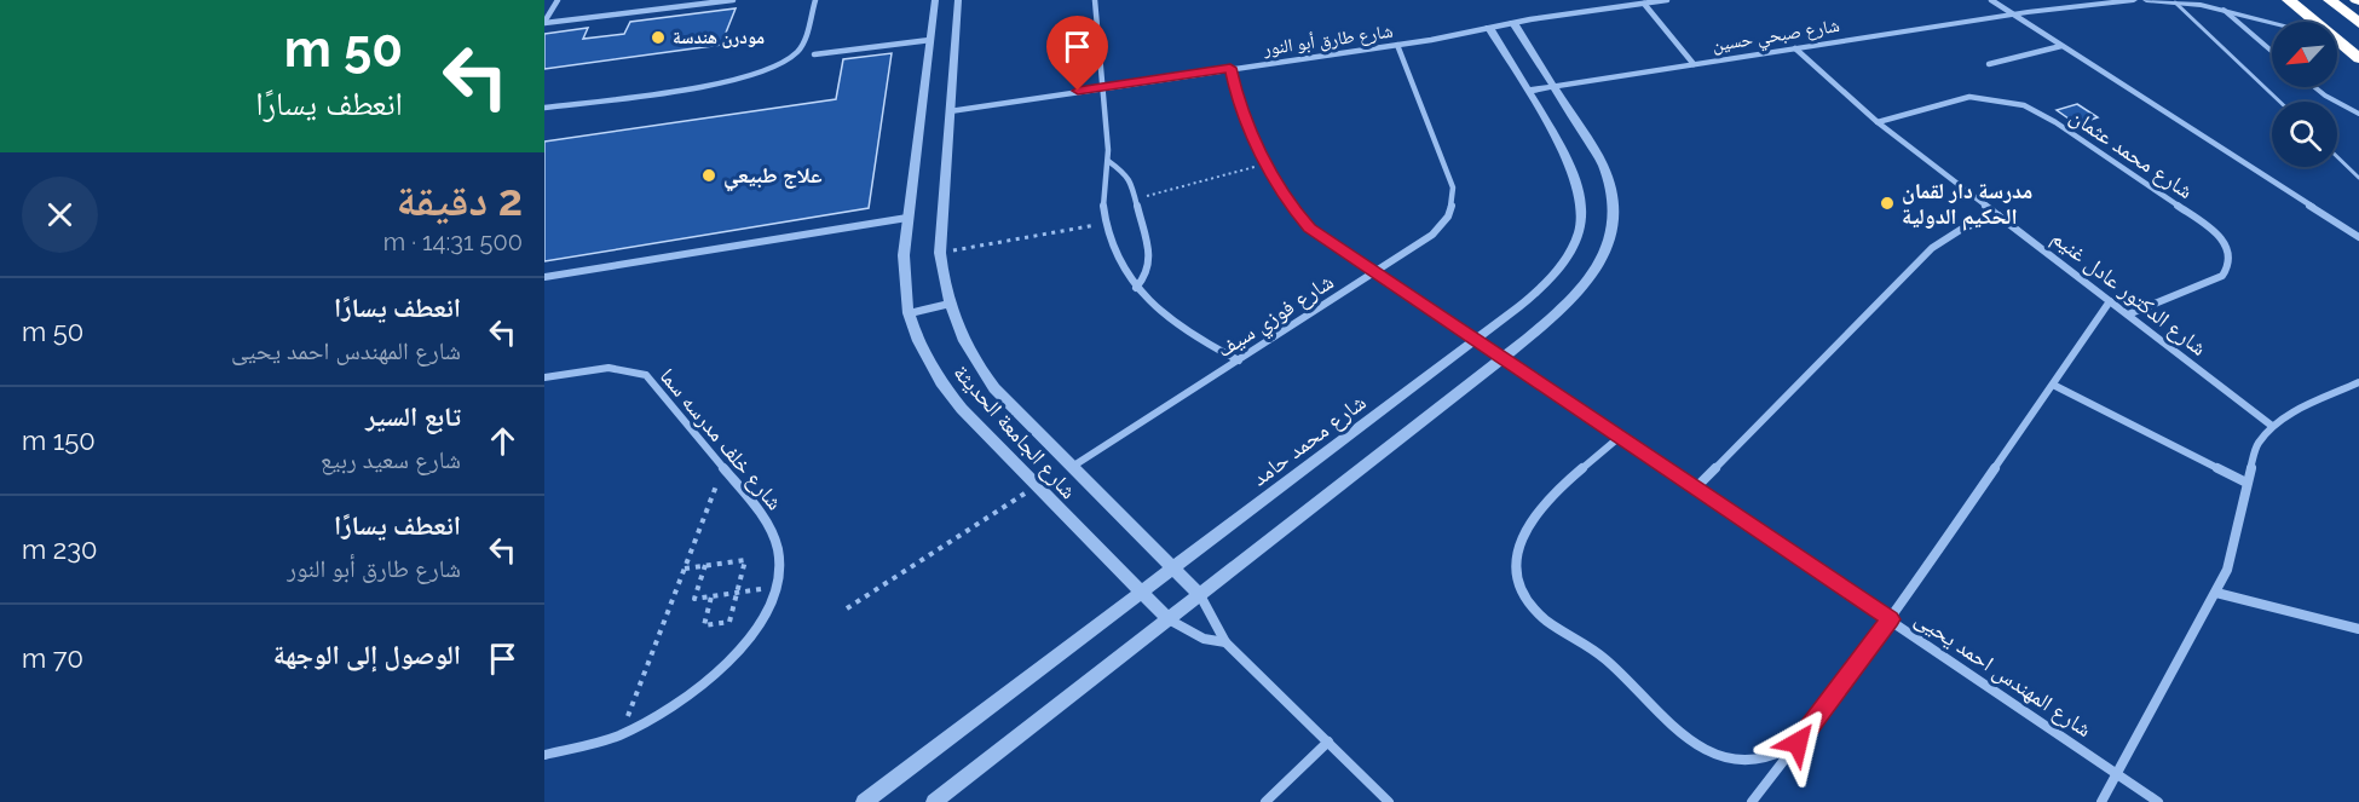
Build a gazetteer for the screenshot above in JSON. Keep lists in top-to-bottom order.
{
  "streets": {
    "street": [
      "شارع صبحي حسين",
      "شارع طارق أبو النور",
      "شارع محمد عثمان",
      "شارع الدكتور عادل غنيم",
      "شارع فوزي سيف",
      "شارع الجامعة الحديثة",
      "شارع خلف مدرسه سما",
      "شارع محمد حامد",
      "شارع المهندس احمد يحيى"
    ]
  },
  "crossings": [
    ["شارع صبحي حسين", "شارع الدكتور عادل غنيم"],
    ["شارع صبحي حسين", "شارع محمد حامد"],
    ["شارع طارق أبو النور", "شارع فوزي سيف"],
    ["شارع طارق أبو النور", "شارع الجامعة الحديثة"],
    ["شارع طارق أبو النور", "شارع محمد حامد"],
    ["شارع طارق أبو النور", "شارع المهندس احمد يحيى"],
    ["شارع محمد عثمان", "شارع الدكتور عادل غنيم"],
    ["شارع فوزي سيف", "شارع الجامعة الحديثة"],
    ["شارع فوزي سيف", "شارع المهندس احمد يحيى"],
    ["شارع الجامعة الحديثة", "شارع محمد حامد"],
    ["شارع محمد حامد", "شارع المهندس احمد يحيى"]
  ],
  "places": ["مودرن هندسة", "علاج طبيعي", "مدرسة دار لقمان الحكيم الدولية"],
  "north": "bottom left",
  "page": {
    "turn": ["50 m", "انعطف يسارًا"],
    "heading": ["2 دقيقة", "500 m · 14:31"],
    "list": [
      {
        "name": "انعطف يسارًا",
        "note": "شارع المهندس احمد يحيى",
        "value": "50 m"
      },
      {
        "name": "تابع السير",
        "note": "شارع سعيد ربيع",
        "value": "150 m"
      },
      {
        "name": "انعطف يسارًا",
        "note": "شارع طارق أبو النور",
        "value": "230 m"
      },
      {
        "name": "الوصول إلى الوجهة",
        "value": "70 m"
      }
    ]
  }
}
